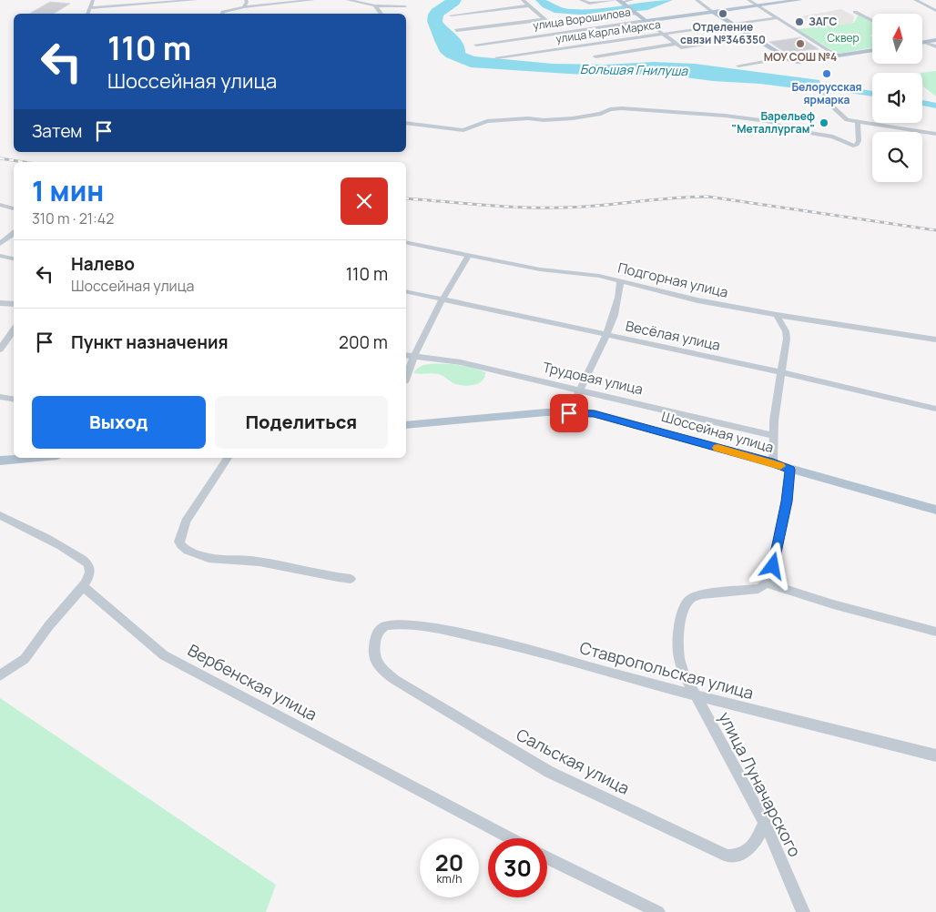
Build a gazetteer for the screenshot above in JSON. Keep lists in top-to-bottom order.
{
  "streets": {
    "main road": ["улица Ворошилова", "Шоссейная улица"],
    "street": [
      "улица Карла Маркса",
      "Подгорная улица",
      "Весёлая улица",
      "Трудовая улица",
      "Ставропольская улица",
      "Вербенская улица",
      "Сальская улица",
      "улица Луначарского"
    ]
  },
  "crossings": [
    ["Ставропольская улица", "Сальская улица"],
    ["Ставропольская улица", "улица Луначарского"],
    ["Сальская улица", "улица Луначарского"]
  ],
  "water": ["Большая Гнилуша"],
  "parks": ["Сквер"],
  "places": [
    "Отделение связи №346350",
    "ЗАГС",
    "МОУ СОШ №4",
    "Белорусская ярмарка",
    "Барельеф \"Металлургам\""
  ],
  "north": "top",
  "page": {
    "turn": ["110 m", "Шоссейная улица"],
    "then": "Затем",
    "heading": ["1 мин", "310 m · 21:42"],
    "list": [
      {
        "name": "Налево",
        "note": "Шоссейная улица",
        "value": "110 m"
      },
      {
        "name": "Пункт назначения",
        "value": "200 m"
      }
    ],
    "buttons": ["Выход", "Поделиться"],
    "speed": "20 km/h",
    "limit": "30"
  }
}
